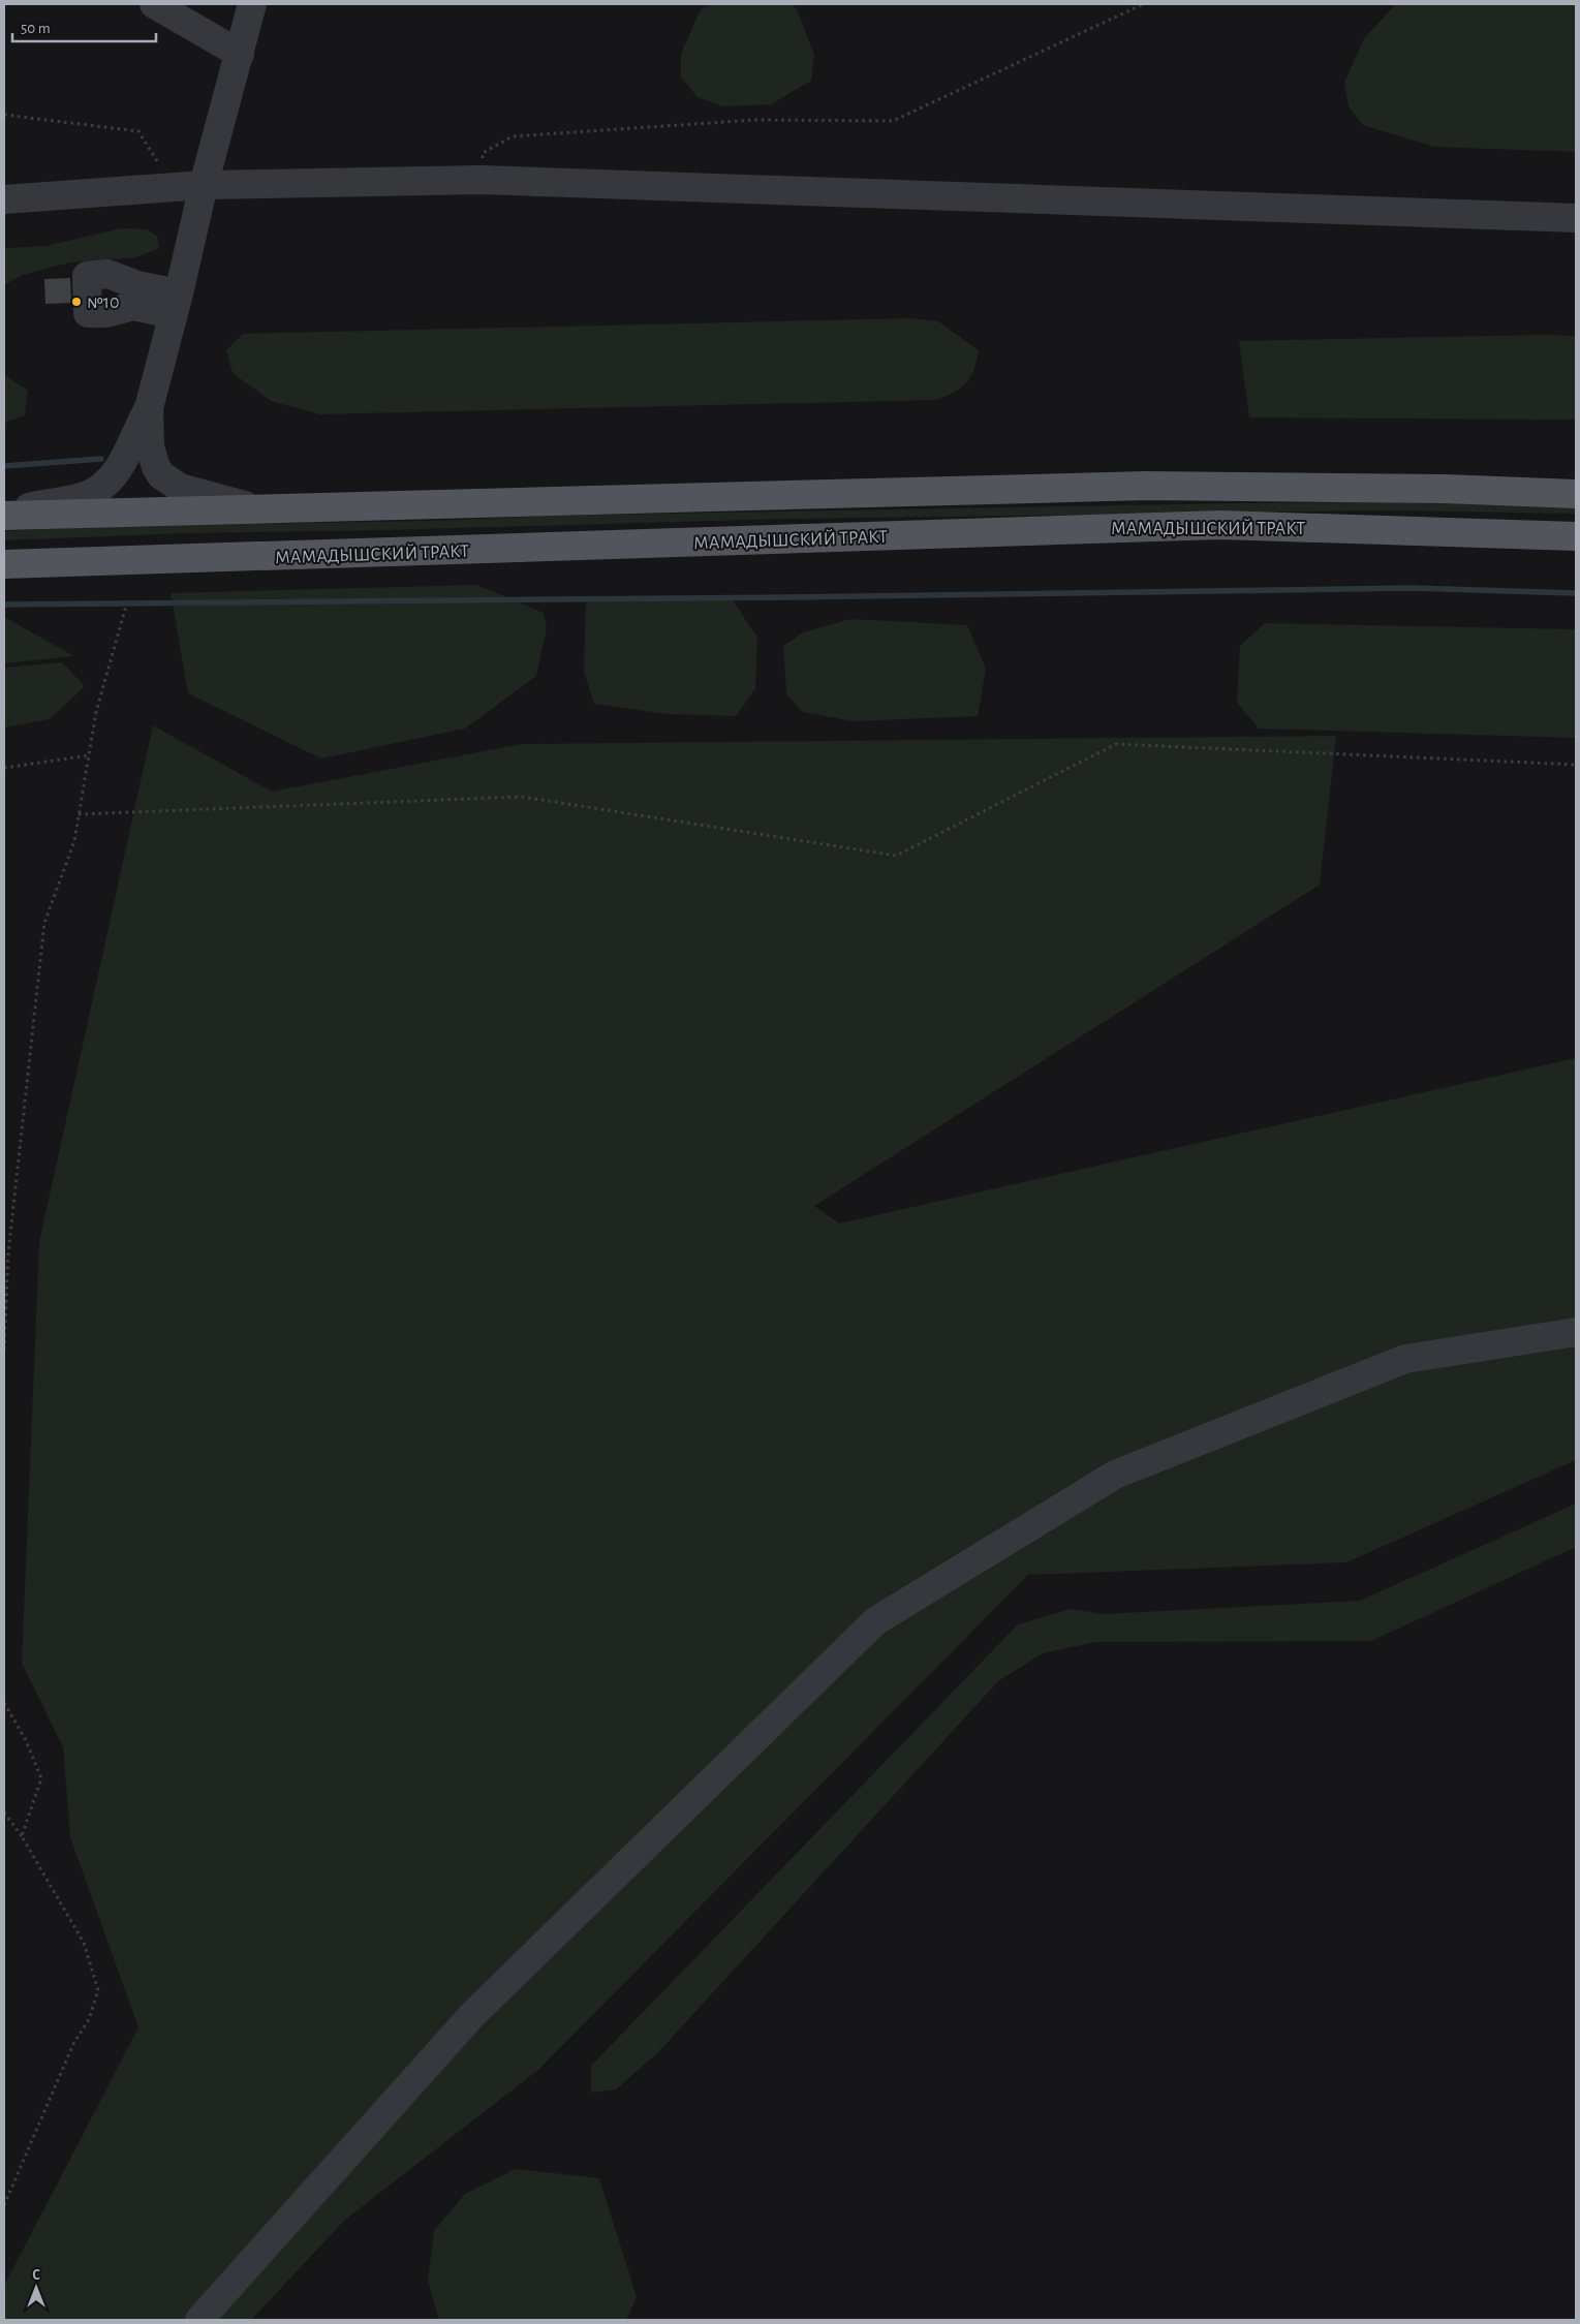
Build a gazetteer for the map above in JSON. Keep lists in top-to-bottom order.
{
  "streets": {
    "main road": ["МАМАДЫШСКИЙ ТРАКТ"]
  },
  "places": ["№10"],
  "scale_bar": "50 m",
  "north": "top"
}
